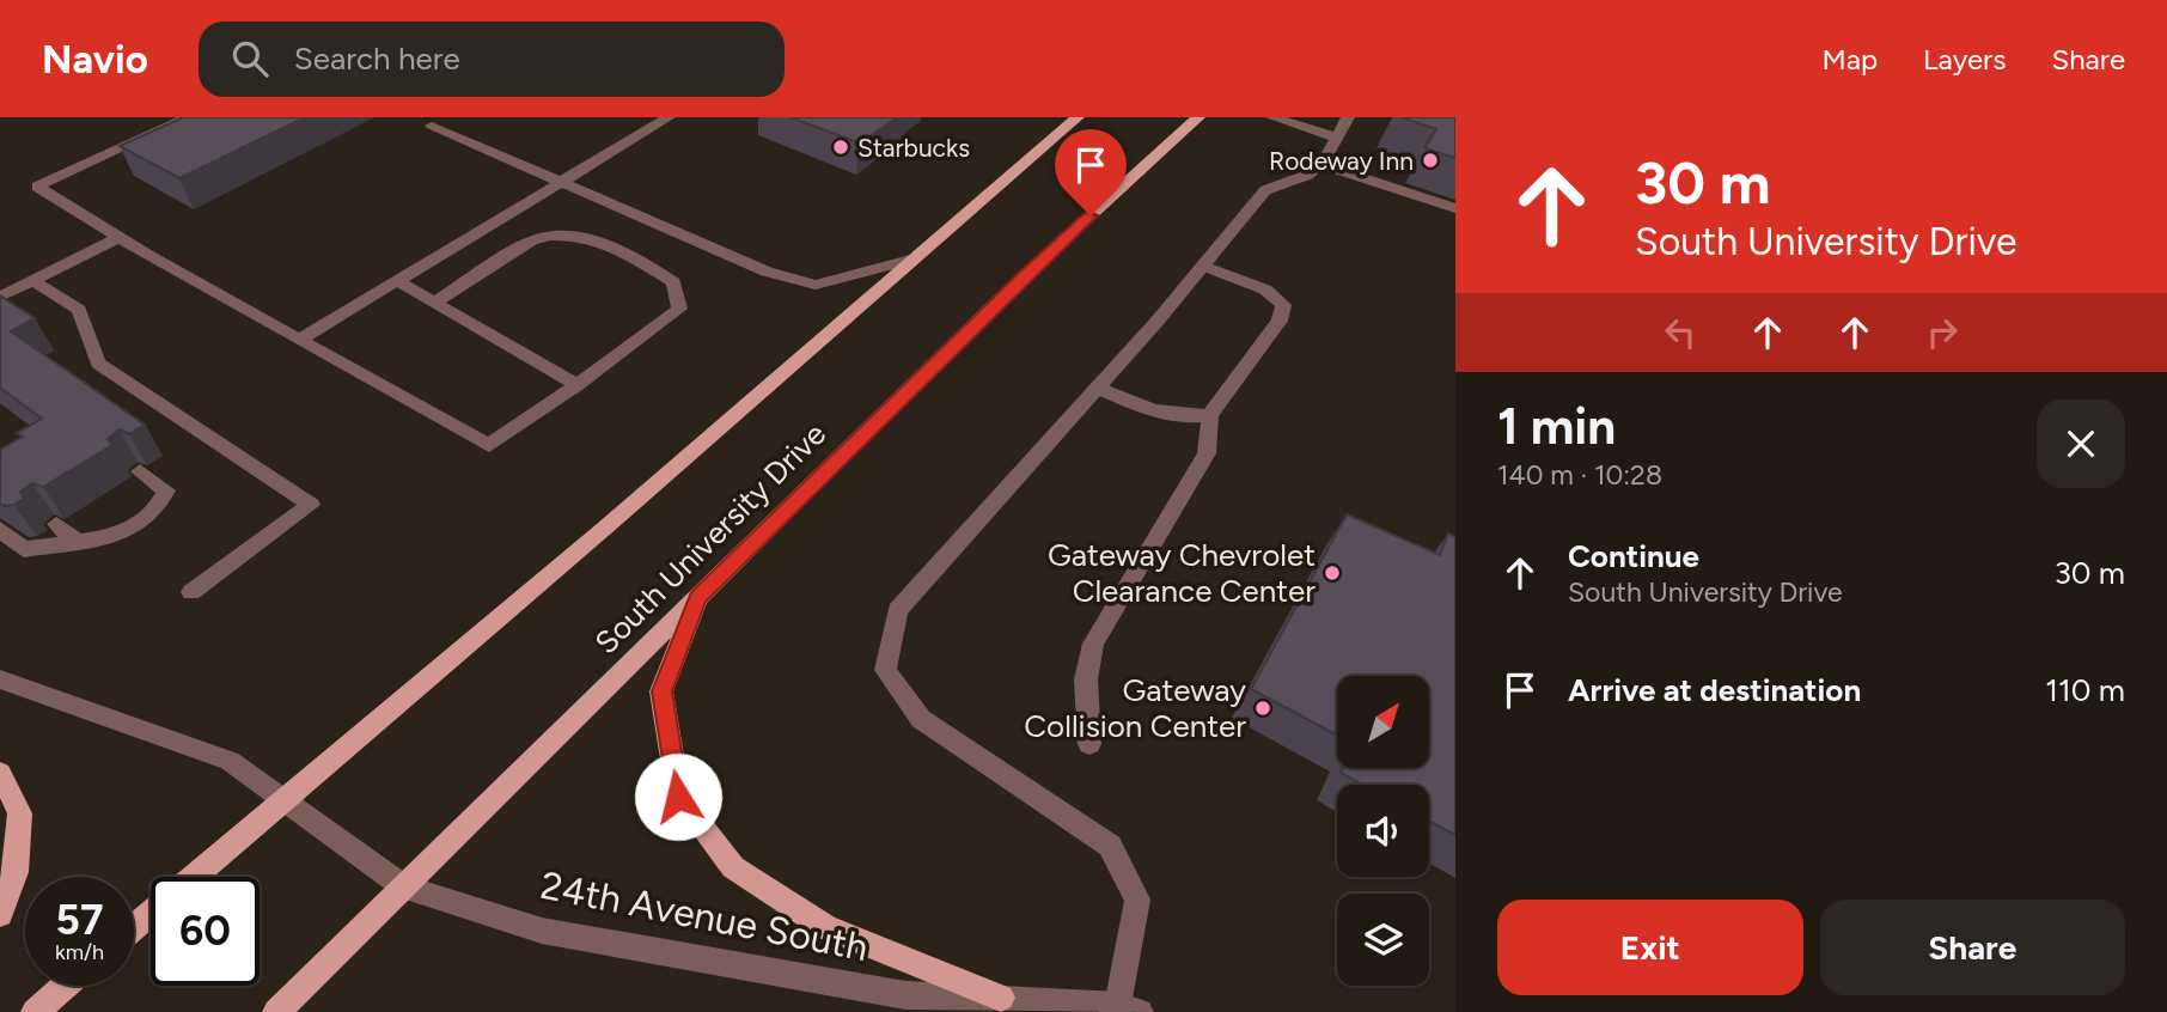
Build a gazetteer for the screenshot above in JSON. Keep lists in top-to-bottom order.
{
  "streets": {
    "main road": ["South University Drive"],
    "street": ["24th Avenue South"]
  },
  "crossings": [
    ["South University Drive", "24th Avenue South"]
  ],
  "places": [
    "Starbucks",
    "Rodeway Inn",
    "Gateway Chevrolet Clearance Center",
    "Gateway Collision Center"
  ],
  "north": "top right",
  "page": {
    "header": "Navio",
    "search": "Search here",
    "nav": ["Map", "Layers", "Share"],
    "turn": ["30 m", "South University Drive"],
    "heading": ["1 min", "140 m · 10:28"],
    "list": [
      {
        "name": "Continue",
        "note": "South University Drive",
        "value": "30 m"
      },
      {
        "name": "Arrive at destination",
        "value": "110 m"
      }
    ],
    "speed": "57 km/h",
    "limit": "60",
    "buttons": ["Exit", "Share"]
  }
}
